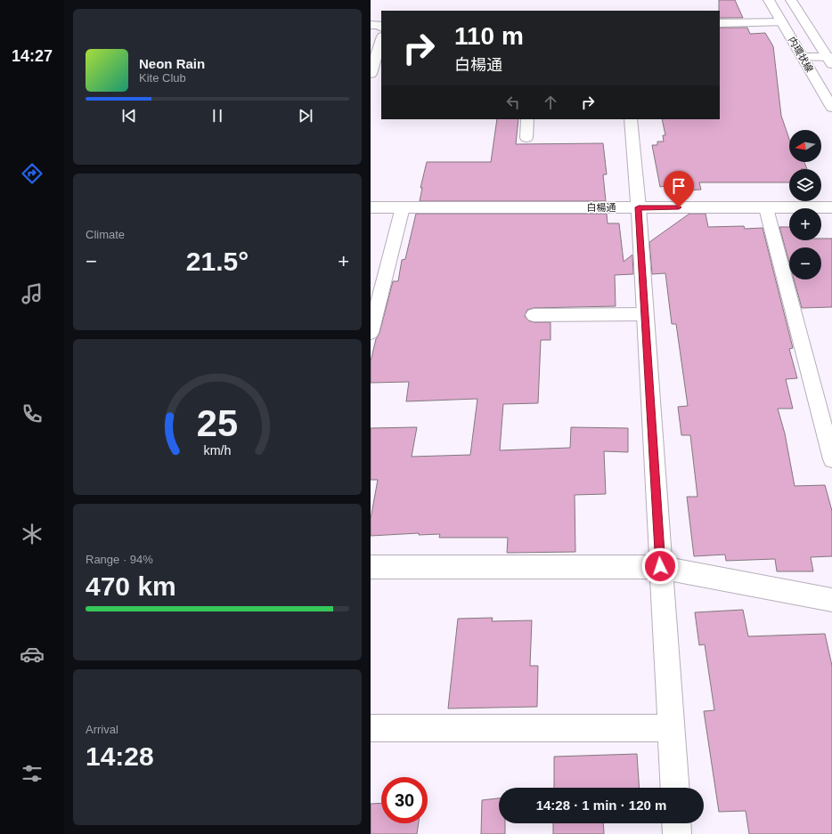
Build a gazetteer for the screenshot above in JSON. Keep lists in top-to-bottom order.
{
  "streets": {
    "street": ["内環状線", "白楊通"]
  },
  "north": "left",
  "page": {
    "tabs": "14:27",
    "turn": ["110 m", "白楊通"],
    "song": ["Neon Rain", "Kite Club"],
    "map_buttons": ["+", "−"],
    "tile": [
      "Climate",
      ["Range · 94%", "470 km"],
      ["Arrival", "14:28"]
    ],
    "heat": ["−", "21.5°", "+"],
    "limit": "30",
    "trip": "14:28 · 1 min · 120 m",
    "gauge": ["25", "km/h"]
  }
}
